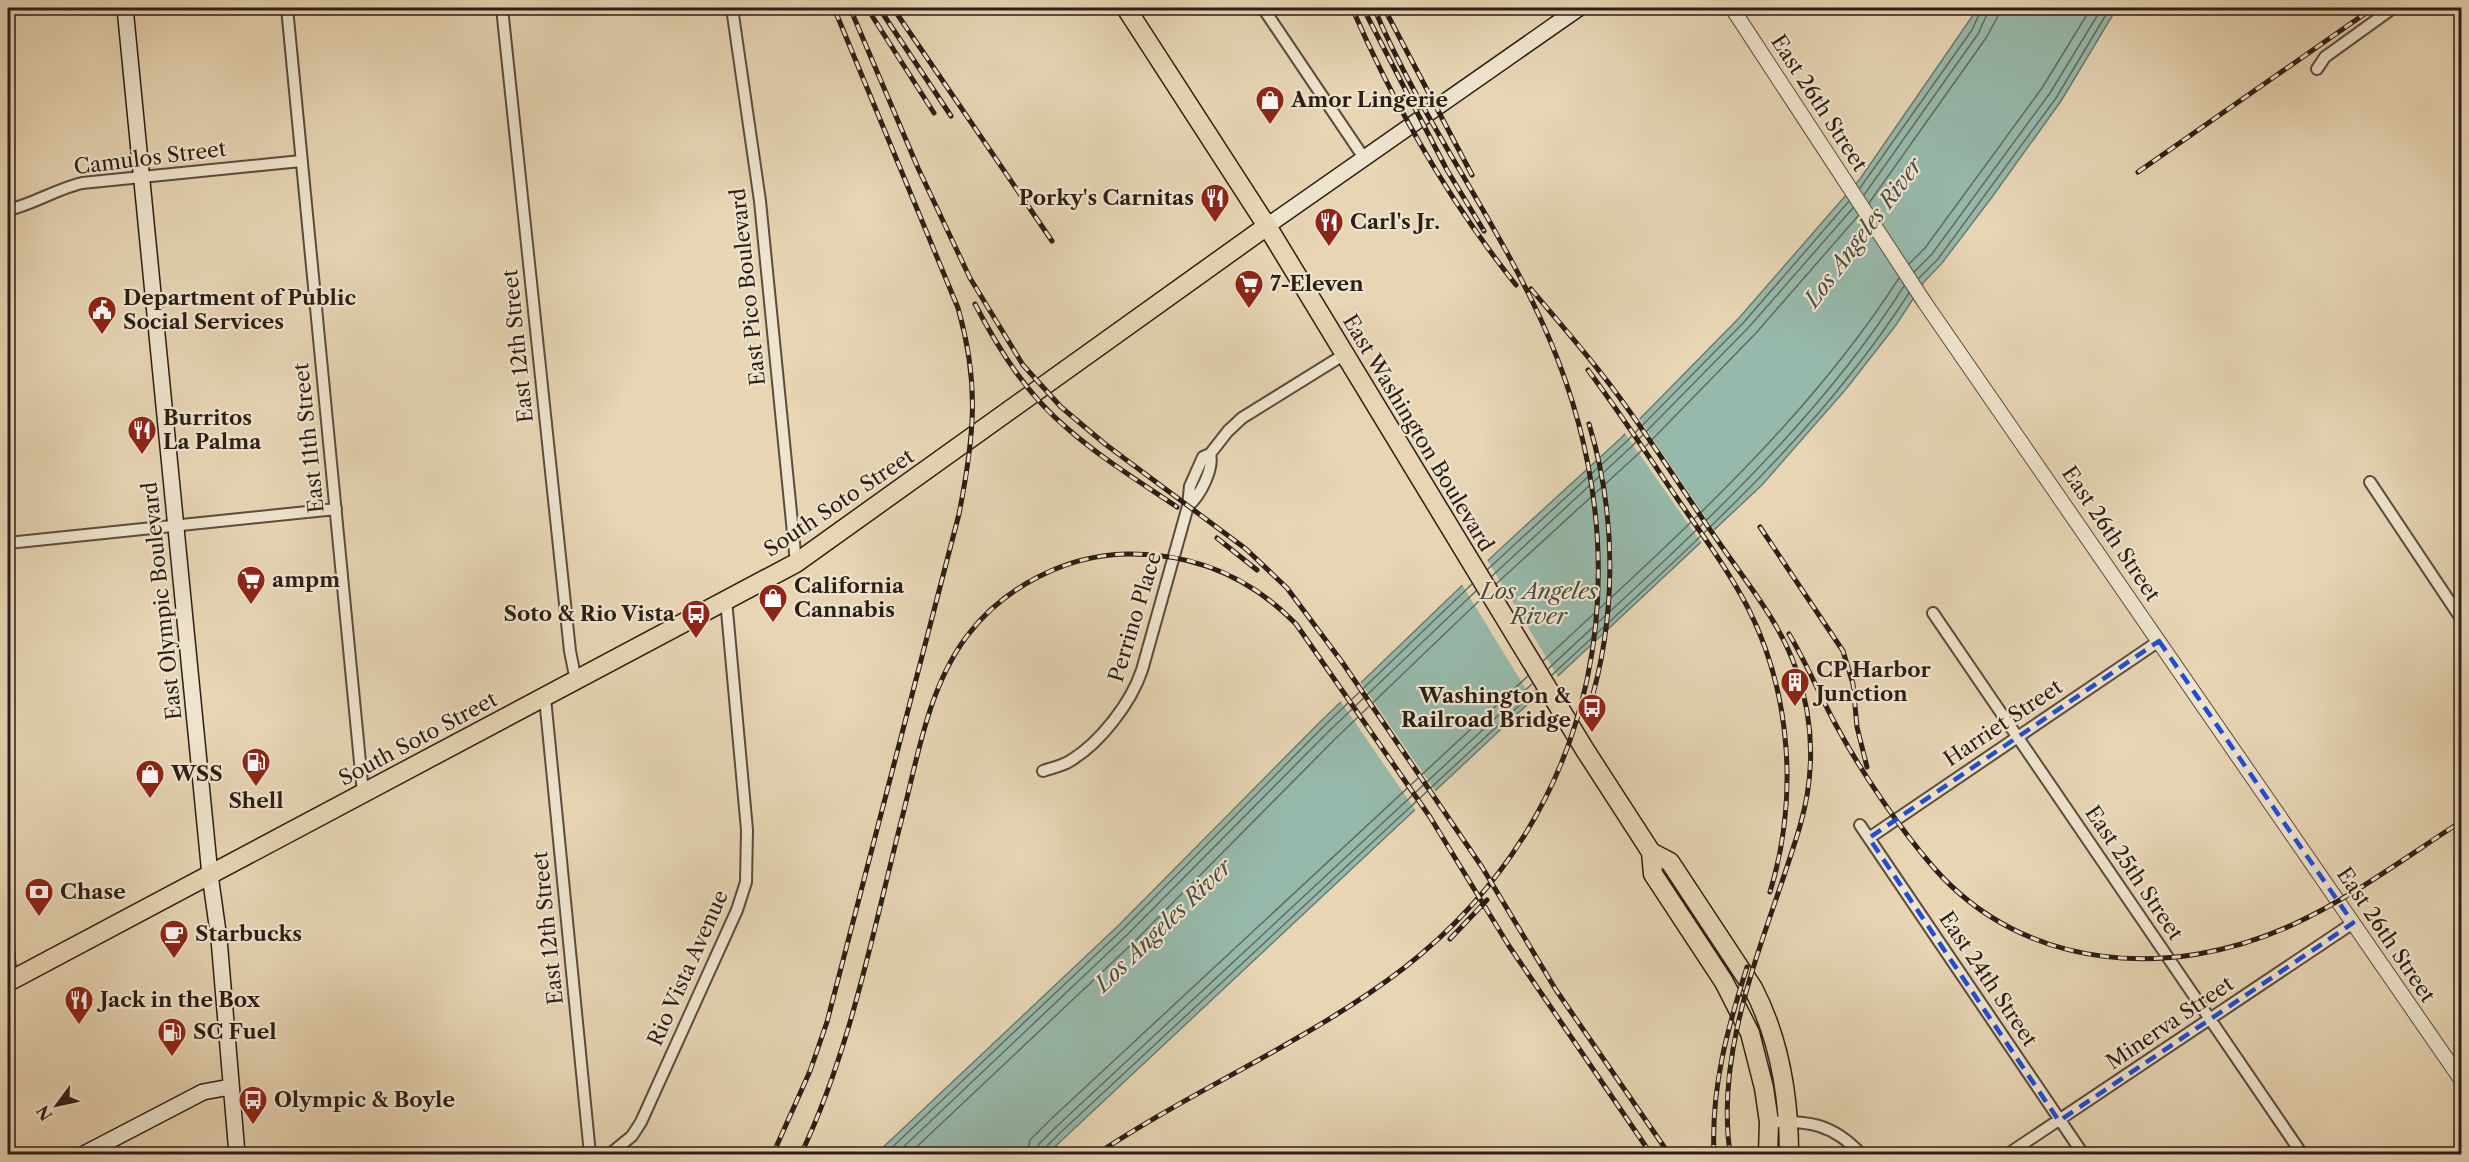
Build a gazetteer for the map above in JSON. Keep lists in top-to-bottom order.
{
  "streets": {
    "main road": ["East Washington Boulevard", "South Soto Street", "East Olympic Boulevard"],
    "street": [
      "East 26th Street",
      "Camulos Street",
      "East Pico Boulevard",
      "East 12th Street",
      "East 11th Street",
      "Perrino Place",
      "Harriet Street",
      "East 25th Street",
      "Rio Vista Avenue",
      "East 24th Street",
      "Minerva Street"
    ]
  },
  "crossings": [
    ["East 26th Street", "Harriet Street"],
    ["East 26th Street", "Minerva Street"],
    ["Camulos Street", "East 11th Street"],
    ["Camulos Street", "East Olympic Boulevard"],
    ["East Pico Boulevard", "South Soto Street"],
    ["East 12th Street", "South Soto Street"],
    ["East Washington Boulevard", "South Soto Street"],
    ["East Washington Boulevard", "Perrino Place"],
    ["East 11th Street", "South Soto Street"],
    ["South Soto Street", "East Olympic Boulevard"],
    ["South Soto Street", "Rio Vista Avenue"],
    ["Harriet Street", "East 25th Street"],
    ["Harriet Street", "East 24th Street"],
    ["East 25th Street", "Minerva Street"],
    ["East 24th Street", "Minerva Street"]
  ],
  "water": ["Los Angeles River"],
  "places": {
    "shop": ["Amor Lingerie", "California Cannabis", "WSS"],
    "restaurant": [
      "Porky's Carnitas",
      "Carl's Jr.",
      "Burritos La Palma",
      "Jack in the Box"
    ],
    "supermarket": ["7-Eleven", "ampm"],
    "public building": ["Department of Public Social Services"],
    "bus stop": ["Soto & Rio Vista", "Washington & Railroad Bridge", "Olympic & Boyle"],
    "building": ["CP Harbor Junction"],
    "fuel station": ["Shell", "SC Fuel"],
    "bank": ["Chase"],
    "cafe": ["Starbucks"]
  },
  "north": "bottom left"
}
